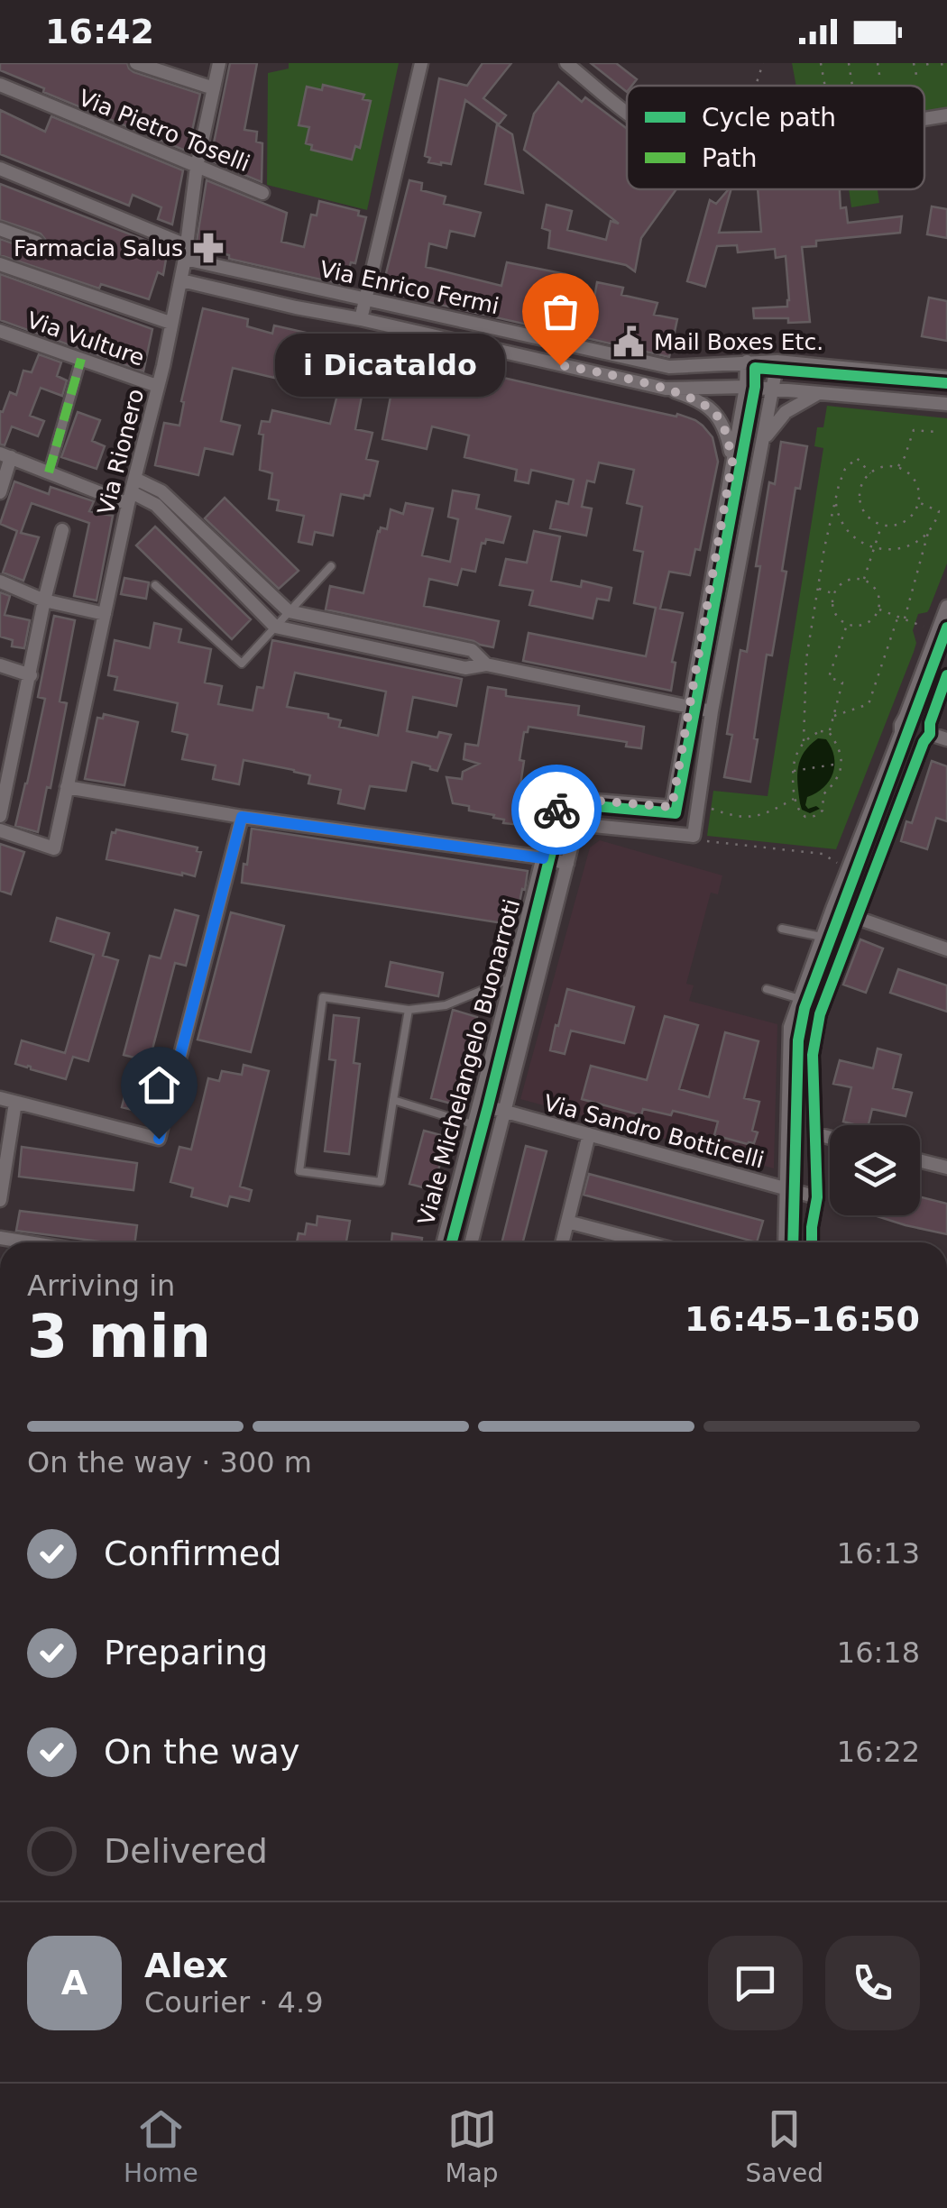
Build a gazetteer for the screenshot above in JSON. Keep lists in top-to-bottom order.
{
  "streets": {
    "street": [
      "Via Pietro Toselli",
      "Via Enrico Fermi",
      "Via Vulture",
      "Via Rionero",
      "Viale Michelangelo Buonarroti",
      "Via Sandro Botticelli"
    ]
  },
  "crossings": [
    ["Via Pietro Toselli", "Via Rionero"],
    ["Via Enrico Fermi", "Via Rionero"],
    ["Via Enrico Fermi", "Viale Michelangelo Buonarroti"],
    ["Via Vulture", "Via Rionero"],
    ["Viale Michelangelo Buonarroti", "Via Sandro Botticelli"]
  ],
  "places": {
    "pharmacy": ["Farmacia Salus"],
    "public building": ["Mail Boxes Etc."],
    "other": ["i Dicataldo"]
  },
  "legend": ["Cycle path", "Path"],
  "page": {
    "status": "16:42",
    "bubble": "i Dicataldo",
    "heading": ["3 min", "Arriving in", "16:45–16:50"],
    "panel": ["Alex", "Courier · 4.9"],
    "bar": "On the way · 300 m",
    "list": [
      ["Confirmed", "16:13"],
      ["Preparing", "16:18"],
      ["On the way", "16:22"],
      "Delivered"
    ],
    "round": "A",
    "tabs": ["Home", "Map", "Saved"]
  }
}
